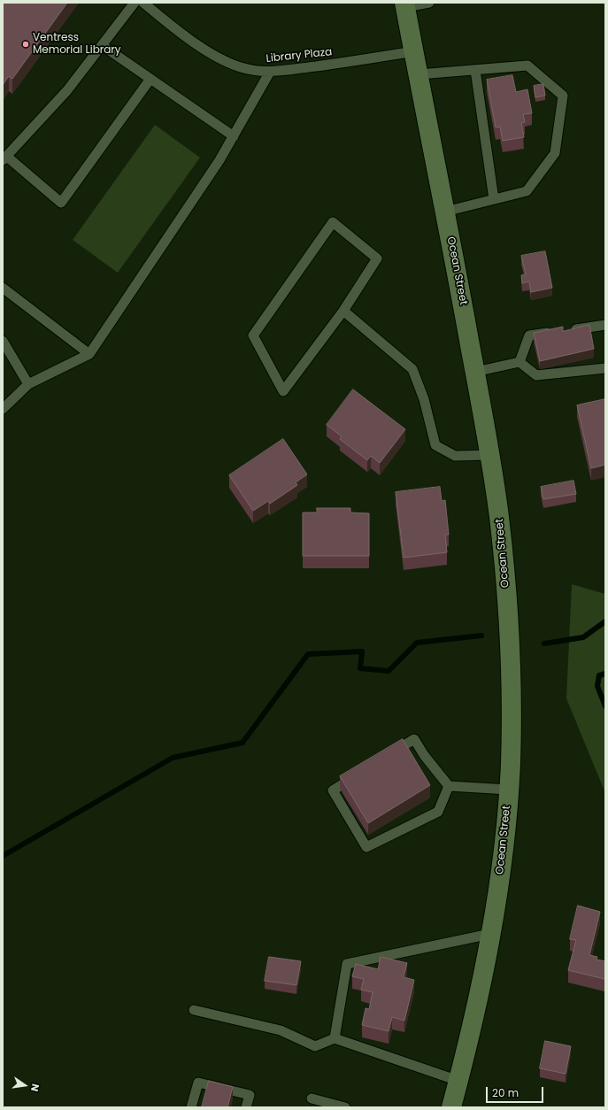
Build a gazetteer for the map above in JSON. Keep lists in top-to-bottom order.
{
  "streets": {
    "main road": ["Ocean Street"],
    "lane": ["Library Plaza"]
  },
  "crossings": [
    ["Library Plaza", "Ocean Street"]
  ],
  "places": ["Ventress Memorial Library"],
  "scale_bar": "20 m",
  "north": "right"
}
